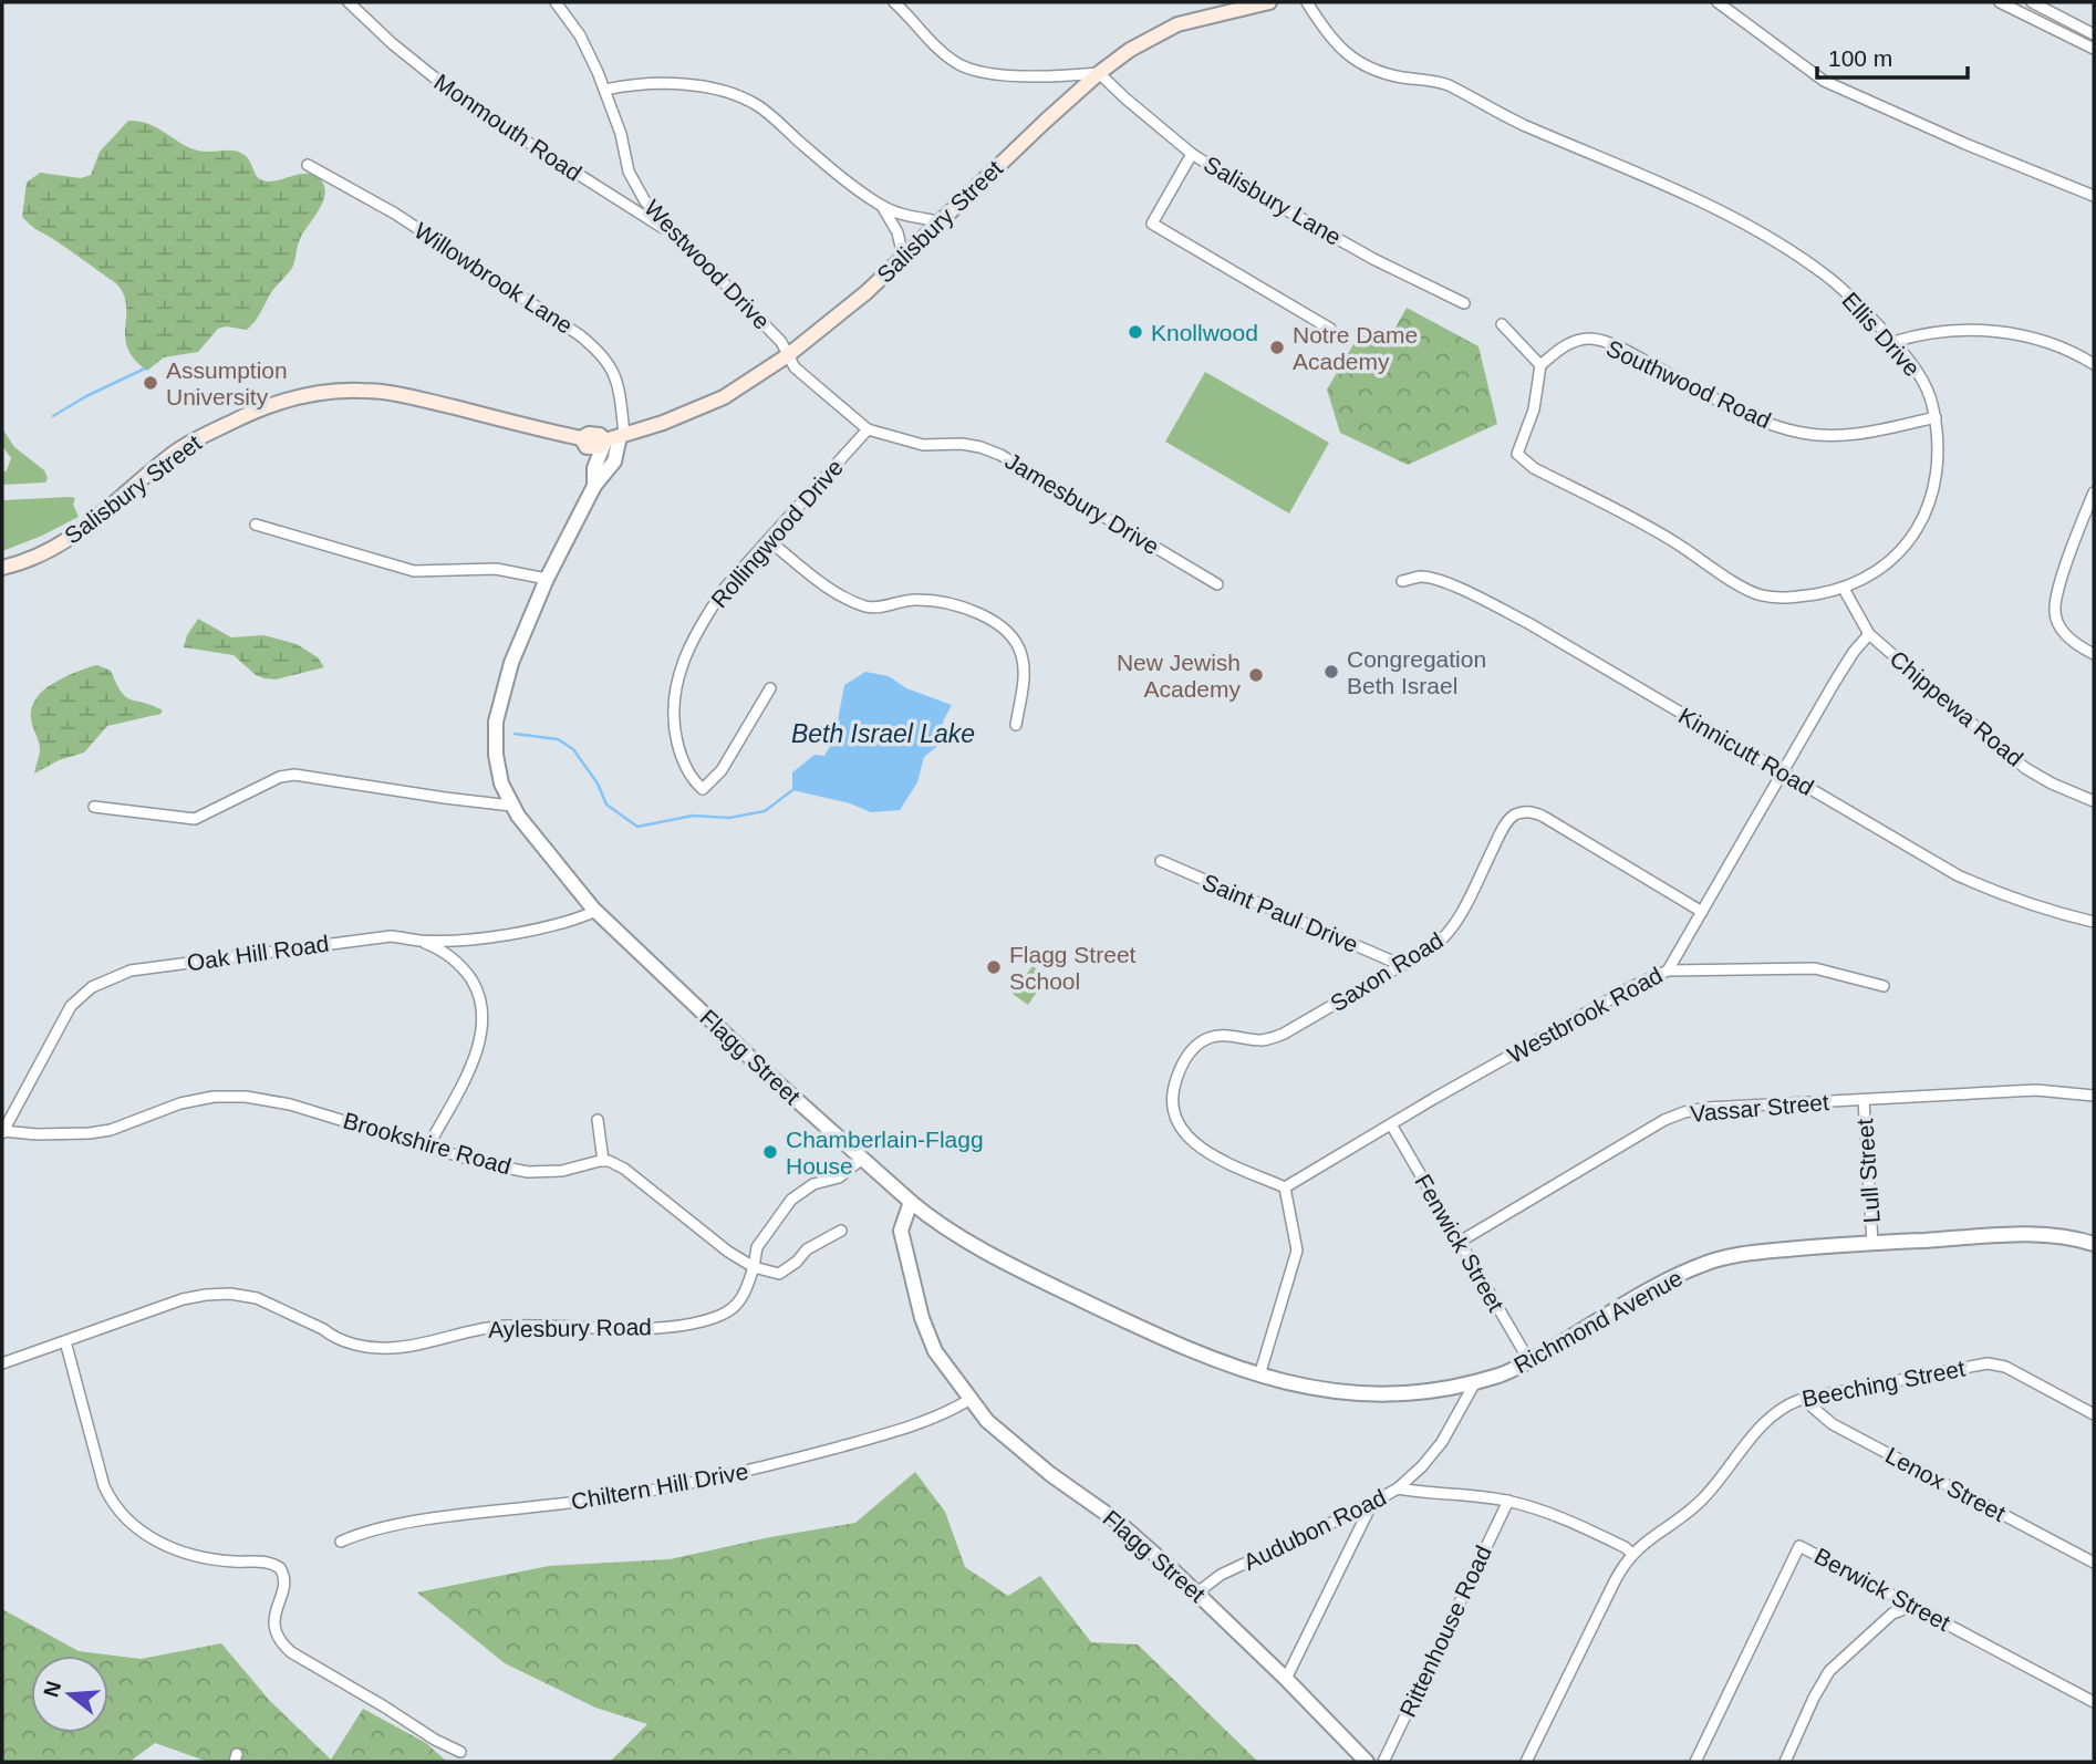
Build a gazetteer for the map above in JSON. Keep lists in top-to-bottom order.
{
  "streets": {
    "main road": ["Salisbury Street"],
    "street": [
      "Monmouth Road",
      "Salisbury Lane",
      "Westwood Drive",
      "Willowbrook Lane",
      "Ellis Drive",
      "Southwood Road",
      "Jamesbury Drive",
      "Rollingwood Drive",
      "Chippewa Road",
      "Kinnicutt Road",
      "Saint Paul Drive",
      "Oak Hill Road",
      "Saxon Road",
      "Westbrook Road",
      "Flagg Street",
      "Vassar Street",
      "Brookshire Road",
      "Lull Street",
      "Fenwick Street",
      "Richmond Avenue",
      "Aylesbury Road",
      "Beeching Street",
      "Lenox Street",
      "Chiltern Hill Drive",
      "Audubon Road",
      "Berwick Street",
      "Rittenhouse Road"
    ]
  },
  "crossings": [
    ["Monmouth Road", "Westwood Drive"],
    ["Salisbury Lane", "Salisbury Street"],
    ["Salisbury Street", "Westwood Drive"],
    ["Salisbury Street", "Willowbrook Lane"],
    ["Salisbury Street", "Jamesbury Drive"],
    ["Salisbury Street", "Flagg Street"],
    ["Westwood Drive", "Jamesbury Drive"],
    ["Willowbrook Lane", "Flagg Street"],
    ["Ellis Drive", "Southwood Road"],
    ["Ellis Drive", "Chippewa Road"],
    ["Jamesbury Drive", "Rollingwood Drive"],
    ["Chippewa Road", "Westbrook Road"],
    ["Kinnicutt Road", "Westbrook Road"],
    ["Saint Paul Drive", "Saxon Road"],
    ["Oak Hill Road", "Flagg Street"],
    ["Oak Hill Road", "Brookshire Road"],
    ["Saxon Road", "Westbrook Road"],
    ["Westbrook Road", "Fenwick Street"],
    ["Flagg Street", "Richmond Avenue"],
    ["Flagg Street", "Chiltern Hill Drive"],
    ["Flagg Street", "Audubon Road"],
    ["Vassar Street", "Lull Street"],
    ["Vassar Street", "Fenwick Street"],
    ["Lull Street", "Richmond Avenue"],
    ["Fenwick Street", "Richmond Avenue"],
    ["Richmond Avenue", "Audubon Road"],
    ["Beeching Street", "Lenox Street"]
  ],
  "water": ["Beth Israel Lake"],
  "places": [
    "Knollwood",
    "Notre Dame Academy",
    "Assumption University",
    "Congregation Beth Israel",
    "New Jewish Academy",
    "Flagg Street School",
    "Chamberlain-Flagg House"
  ],
  "scale_bar": "100 m",
  "north": "left"
}
